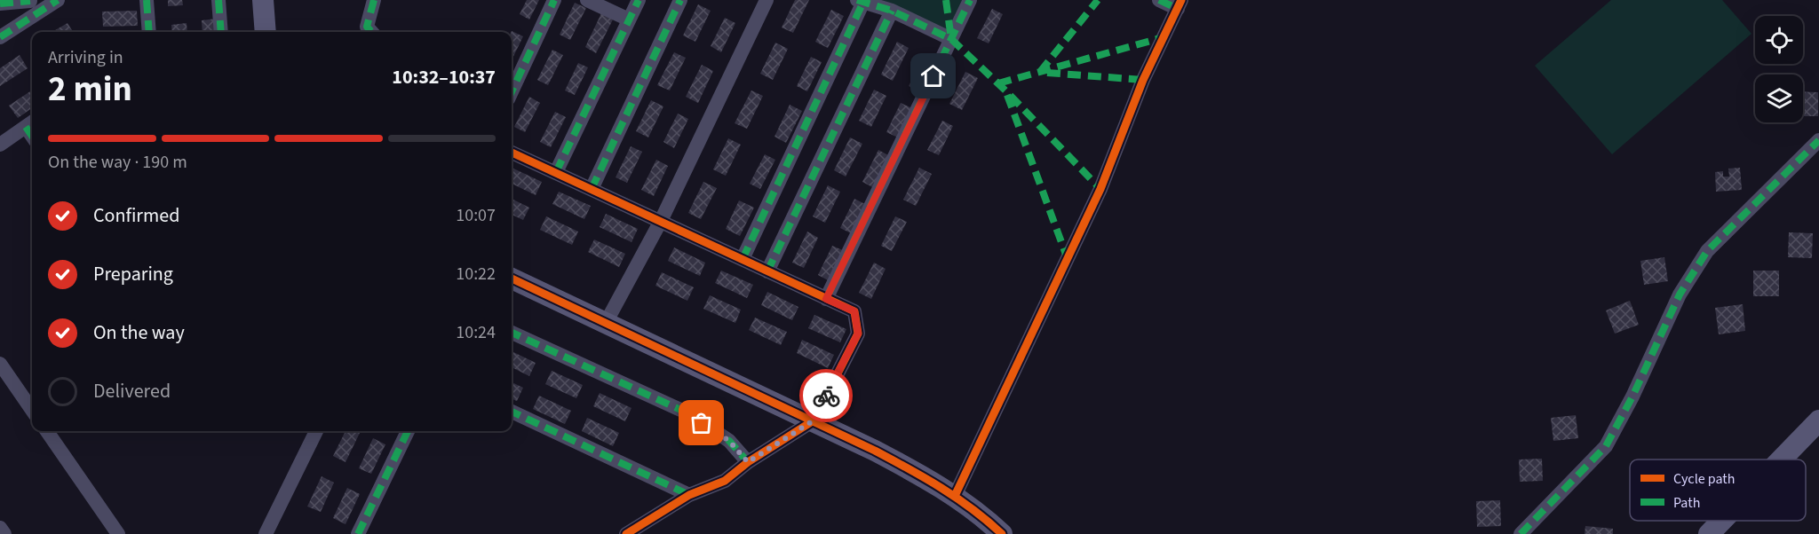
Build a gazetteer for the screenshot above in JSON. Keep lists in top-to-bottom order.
{
  "legend": ["Cycle path", "Path"],
  "page": {
    "heading": ["2 min", "Arriving in", "10:32–10:37"],
    "bar": "On the way · 190 m",
    "list": [
      ["Confirmed", "10:07"],
      ["Preparing", "10:22"],
      ["On the way", "10:24"],
      "Delivered"
    ]
  }
}
